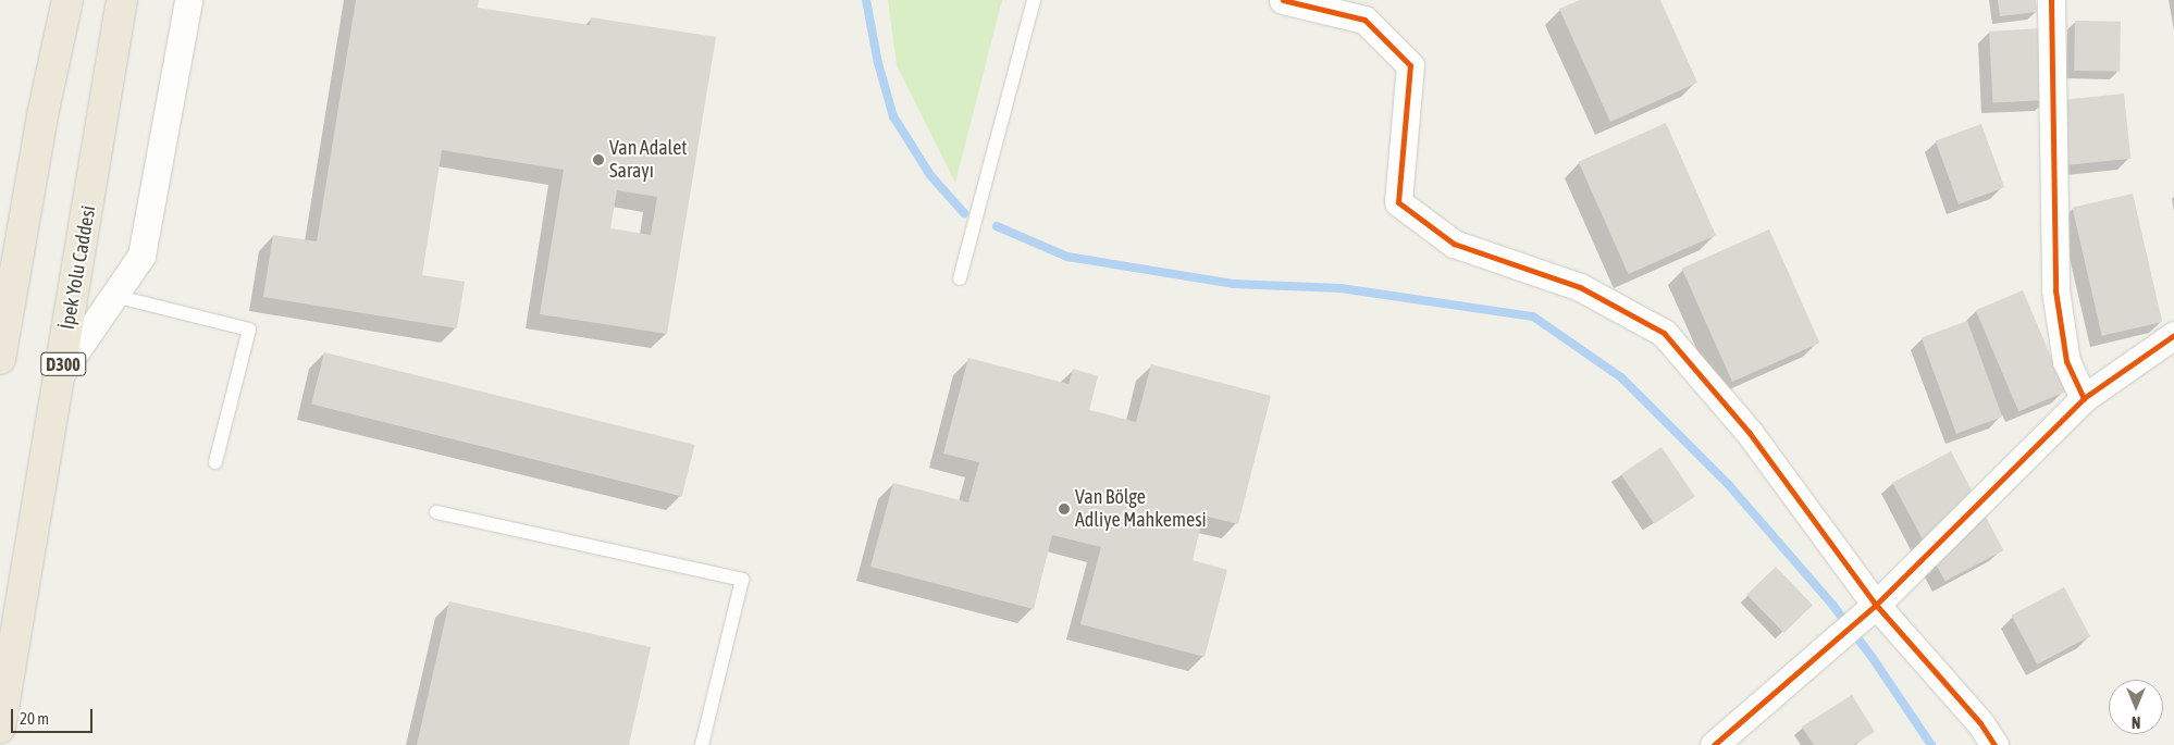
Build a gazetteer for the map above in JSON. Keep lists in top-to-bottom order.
{
  "streets": {
    "highway": ["İpek Yolu Caddesi", "D300"]
  },
  "places": ["Van Adalet Sarayı", "Van Bölge Adliye Mahkemesi"],
  "scale_bar": "20 m",
  "north": "bottom"
}
